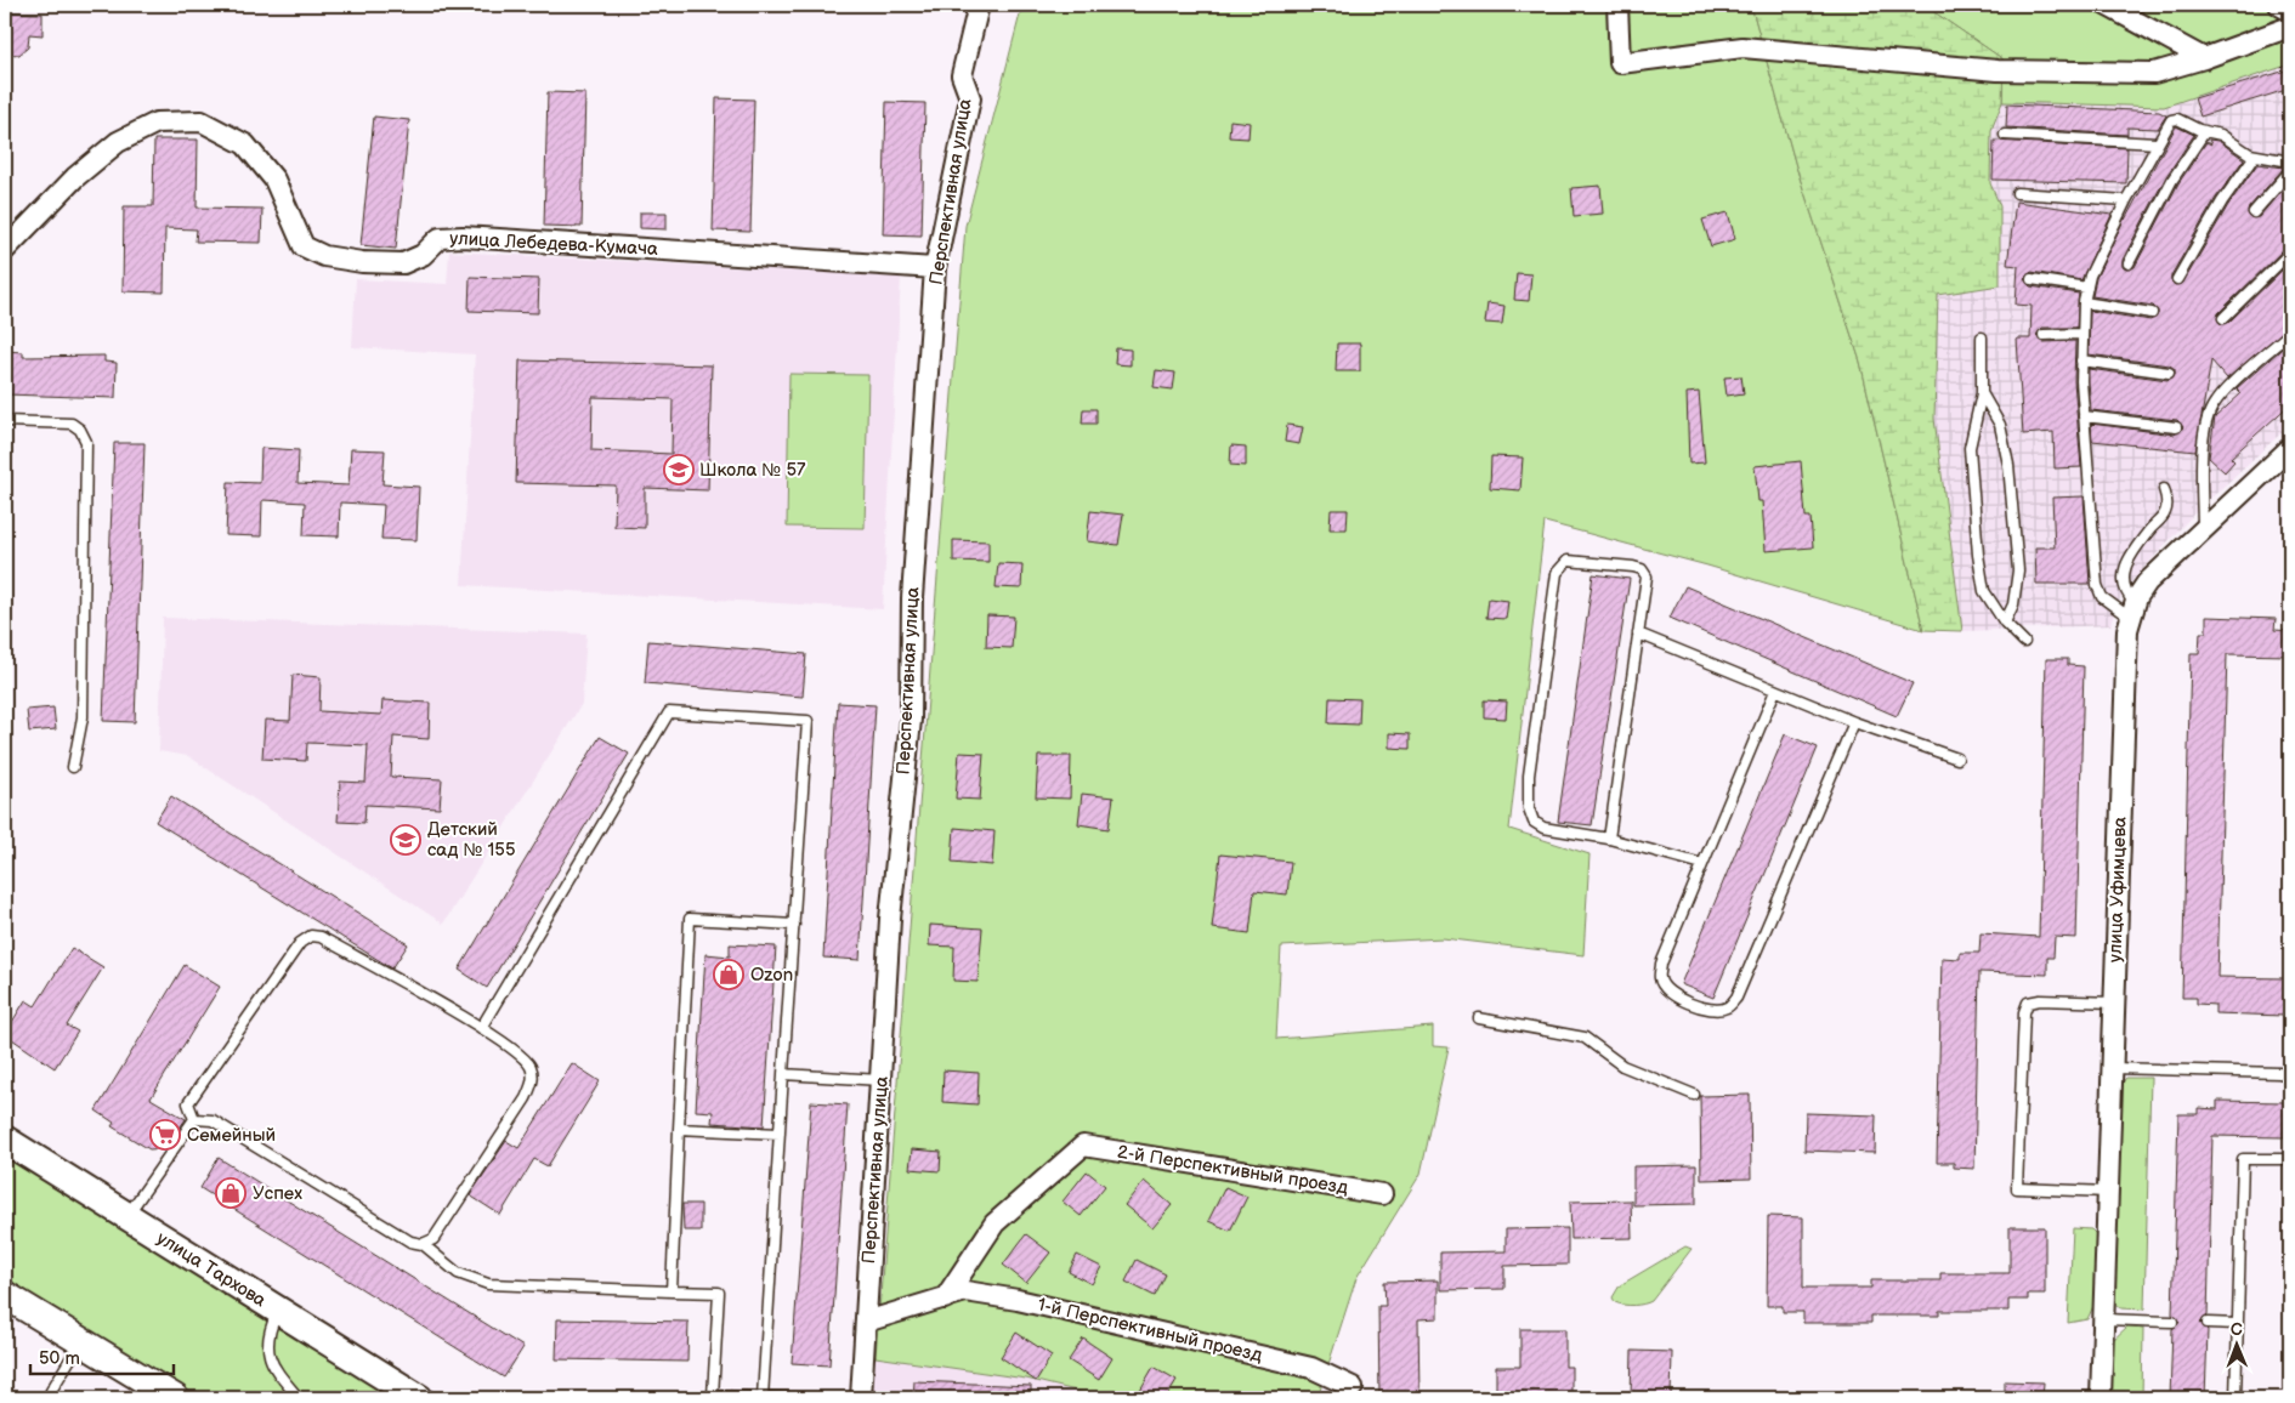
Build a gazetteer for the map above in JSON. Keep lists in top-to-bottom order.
{
  "streets": {
    "main road": ["улица Тархова"],
    "street": [
      "Перспективная улица",
      "улица Лебедева-Кумача",
      "улица Уфимцева",
      "2-й Перспективный проезд",
      "1-й Перспективный проезд"
    ]
  },
  "crossings": [
    ["Перспективная улица", "улица Лебедева-Кумача"],
    ["Перспективная улица", "1-й Перспективный проезд"],
    ["2-й Перспективный проезд", "1-й Перспективный проезд"]
  ],
  "places": {
    "school or university": ["Школа № 57", "Детский сад № 155"],
    "shop": ["Ozon", "Успех"],
    "supermarket": ["Семейный"]
  },
  "scale_bar": "50 m",
  "north": "top"
}
